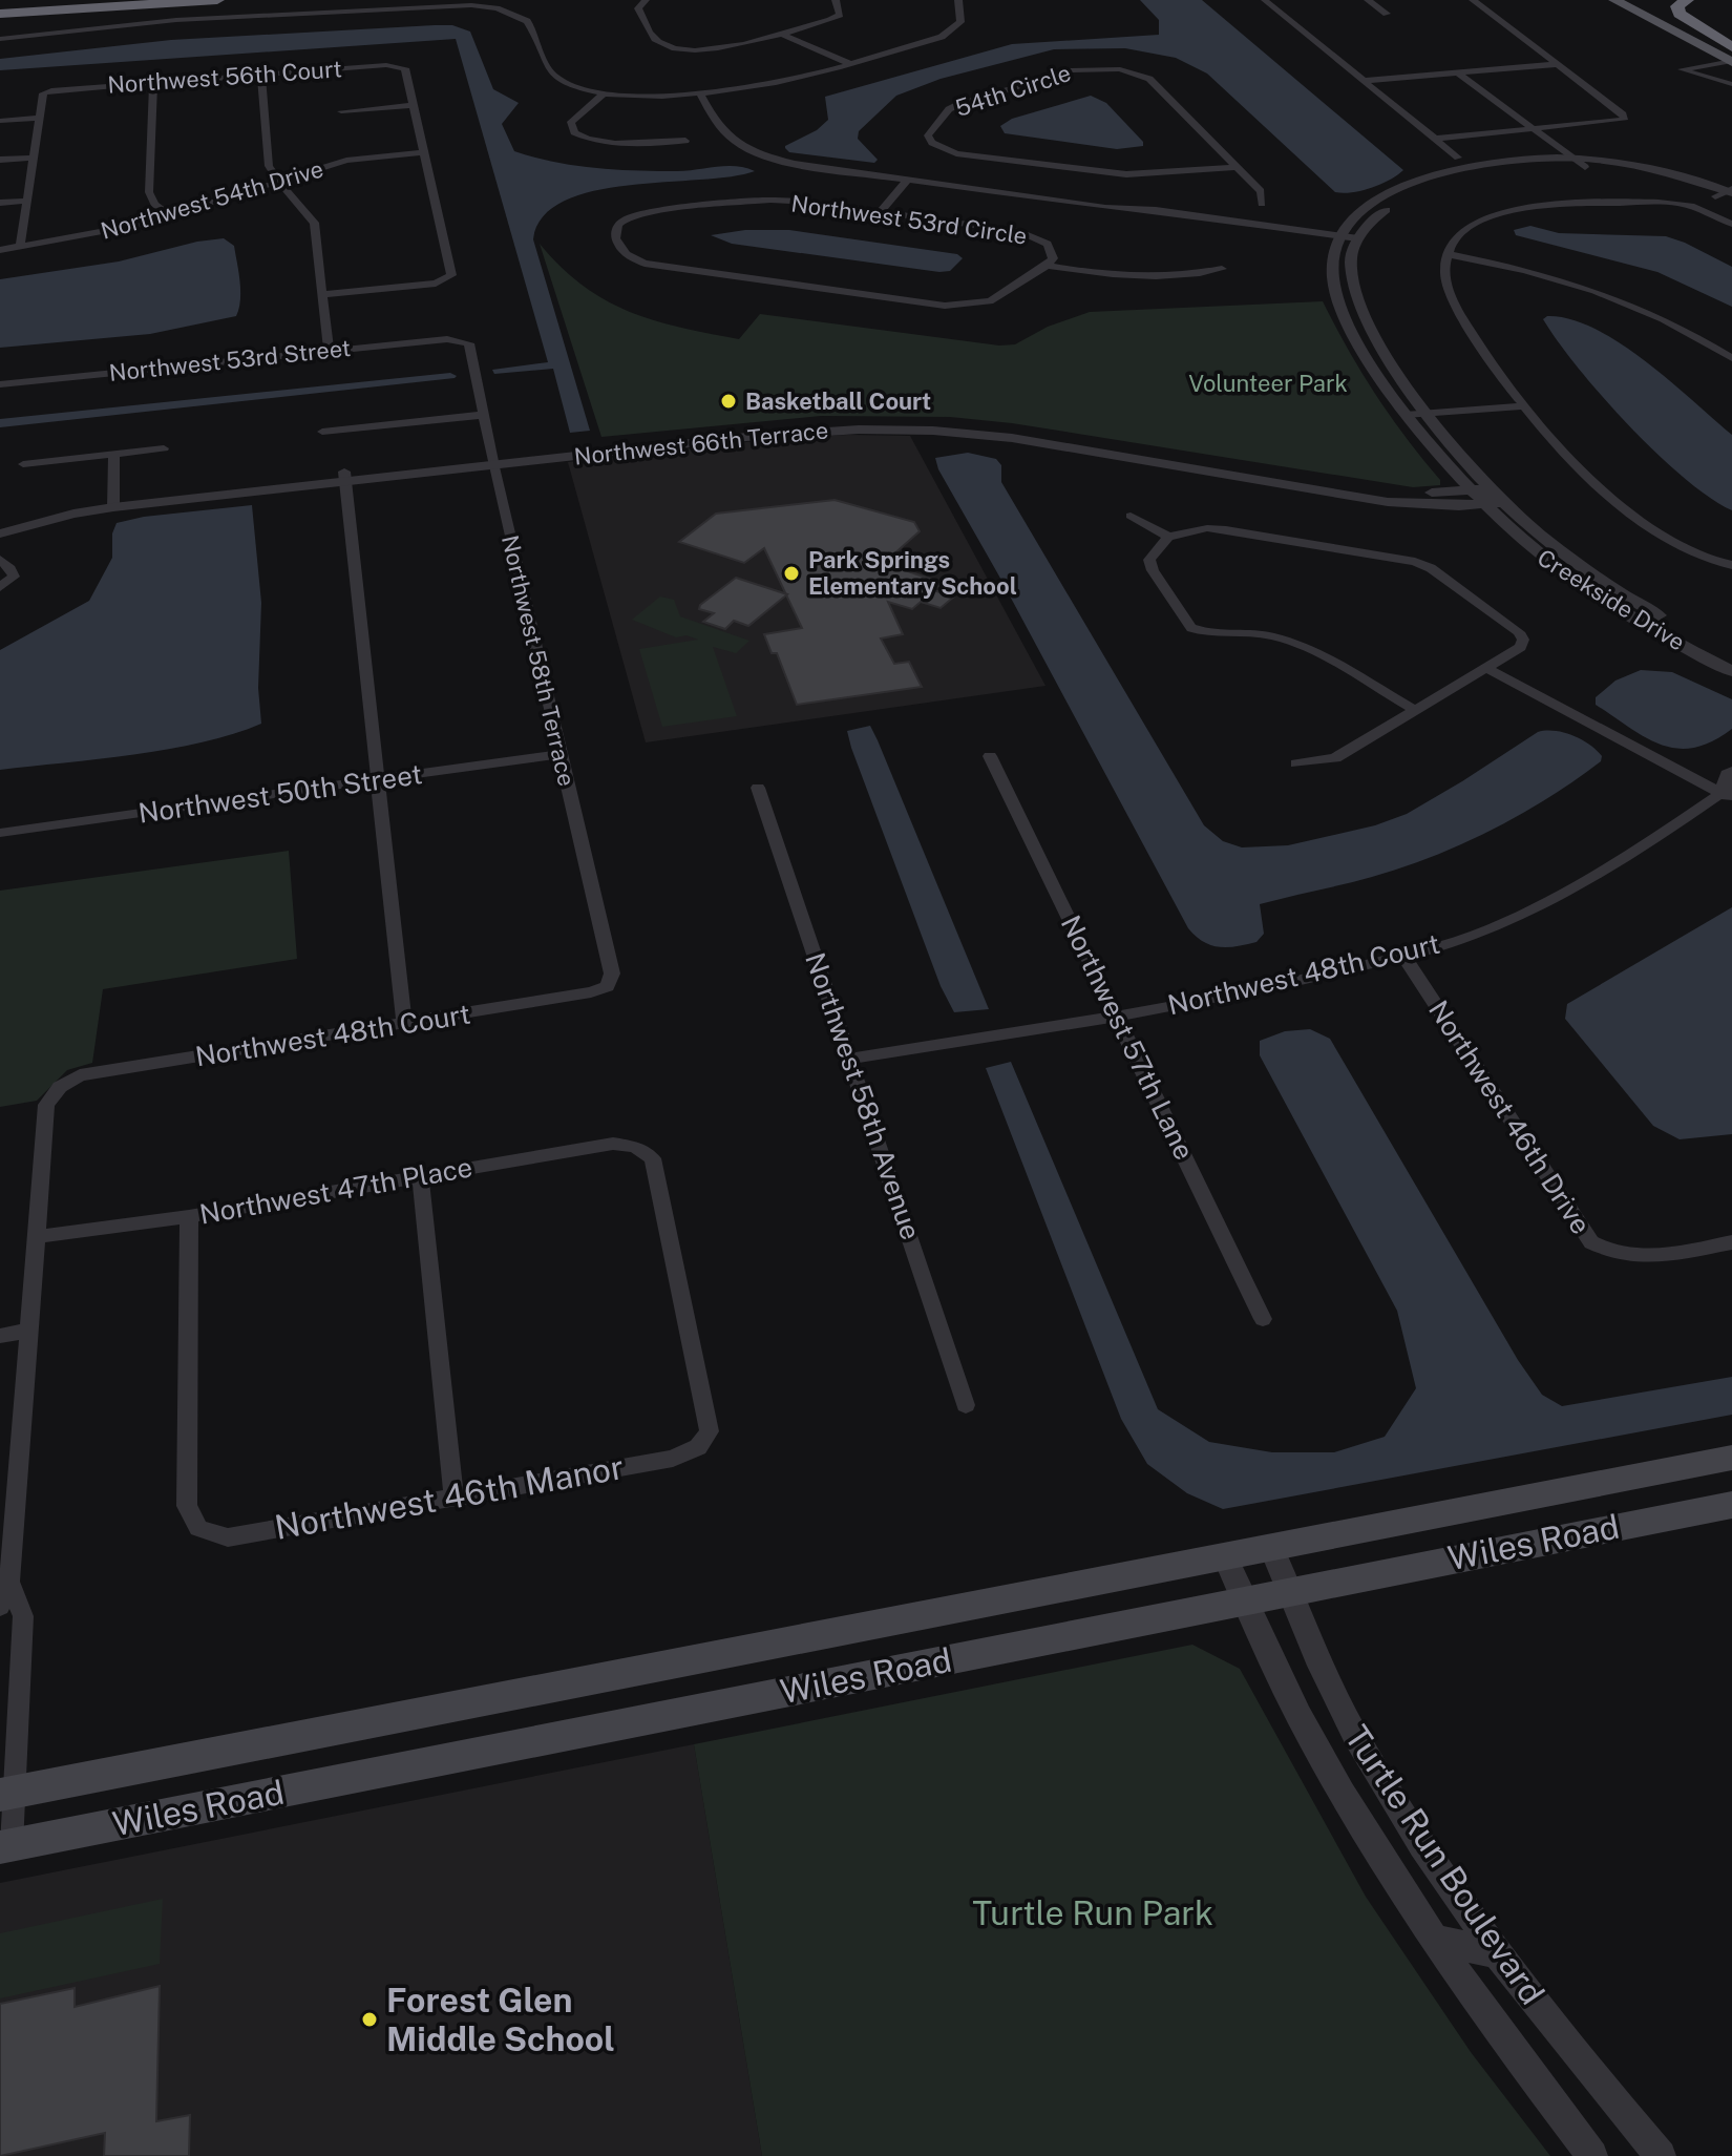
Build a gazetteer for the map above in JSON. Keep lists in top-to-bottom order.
{
  "streets": {
    "main road": ["Wiles Road"],
    "street": [
      "Northwest 56th Court",
      "54th Circle",
      "Northwest 54th Drive",
      "Northwest 53rd Circle",
      "Northwest 53rd Street",
      "Northwest 66th Terrace",
      "Creekside Drive",
      "Northwest 58th Terrace",
      "Northwest 50th Street",
      "Northwest 48th Court",
      "Northwest 57th Lane",
      "Northwest 58th Avenue",
      "Northwest 46th Drive",
      "Northwest 47th Place",
      "Northwest 46th Manor",
      "Turtle Run Boulevard"
    ]
  },
  "crossings": [
    ["Northwest 53rd Street", "Northwest 58th Terrace"],
    ["Northwest 66th Terrace", "Creekside Drive"],
    ["Northwest 66th Terrace", "Northwest 58th Terrace"],
    ["Northwest 58th Terrace", "Northwest 50th Street"],
    ["Northwest 58th Terrace", "Northwest 48th Court"],
    ["Northwest 48th Court", "Northwest 57th Lane"],
    ["Northwest 48th Court", "Northwest 58th Avenue"],
    ["Northwest 48th Court", "Northwest 46th Drive"],
    ["Northwest 48th Court", "Northwest 47th Place"],
    ["Northwest 47th Place", "Northwest 46th Manor"],
    ["Wiles Road", "Turtle Run Boulevard"]
  ],
  "parks": ["Volunteer Park", "Turtle Run Park"],
  "places": ["Basketball Court", "Park Springs Elementary School", "Forest Glen Middle School"]
}
